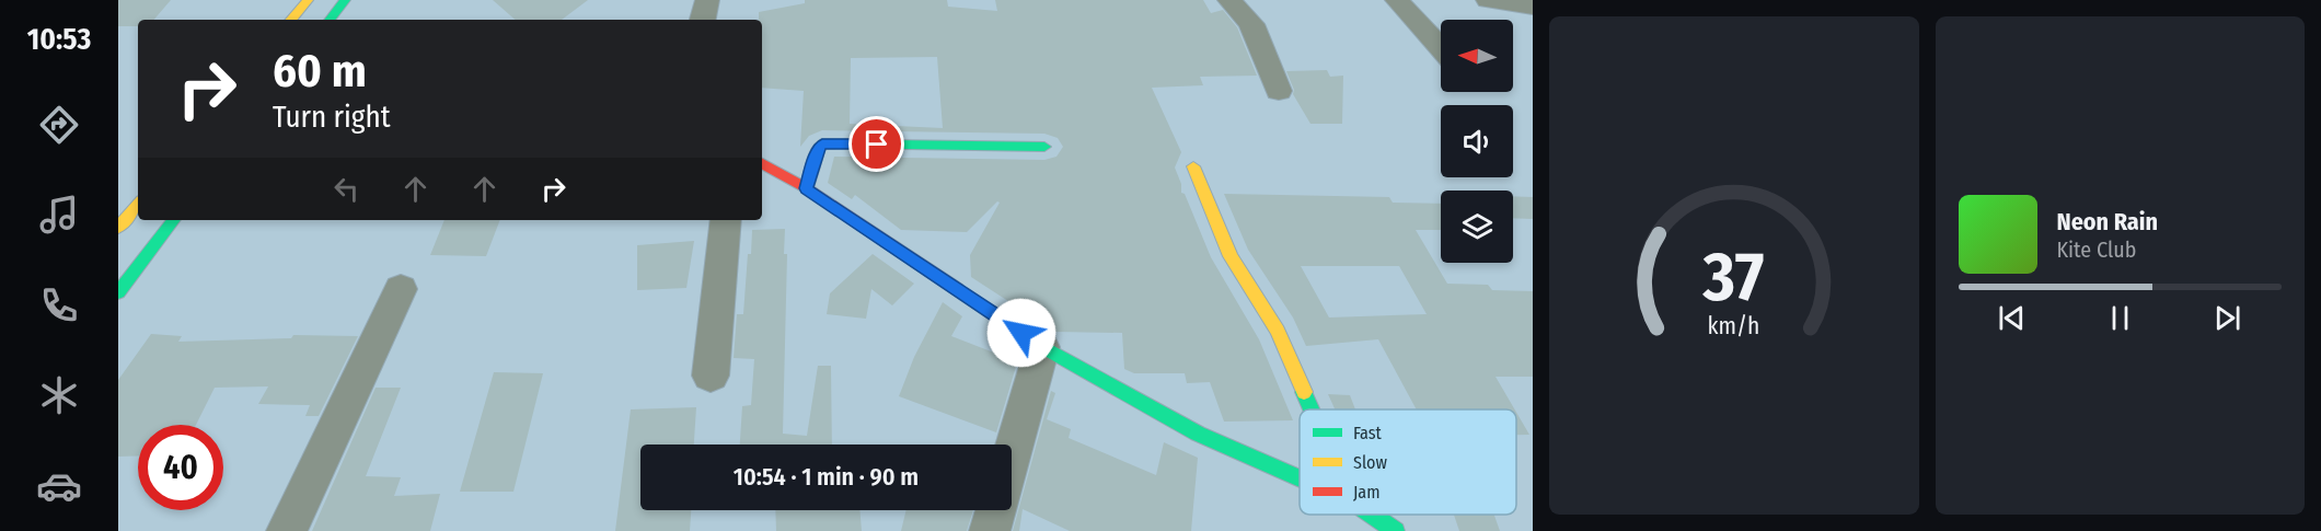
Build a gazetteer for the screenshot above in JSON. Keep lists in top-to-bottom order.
{
  "legend": ["Fast", "Slow", "Jam"],
  "north": "left",
  "page": {
    "tabs": "10:53",
    "turn": ["60 m", "Turn right"],
    "song": ["Neon Rain", "Kite Club"],
    "limit": "40",
    "trip": "10:54 · 1 min · 90 m",
    "gauge": ["37", "km/h"]
  }
}
